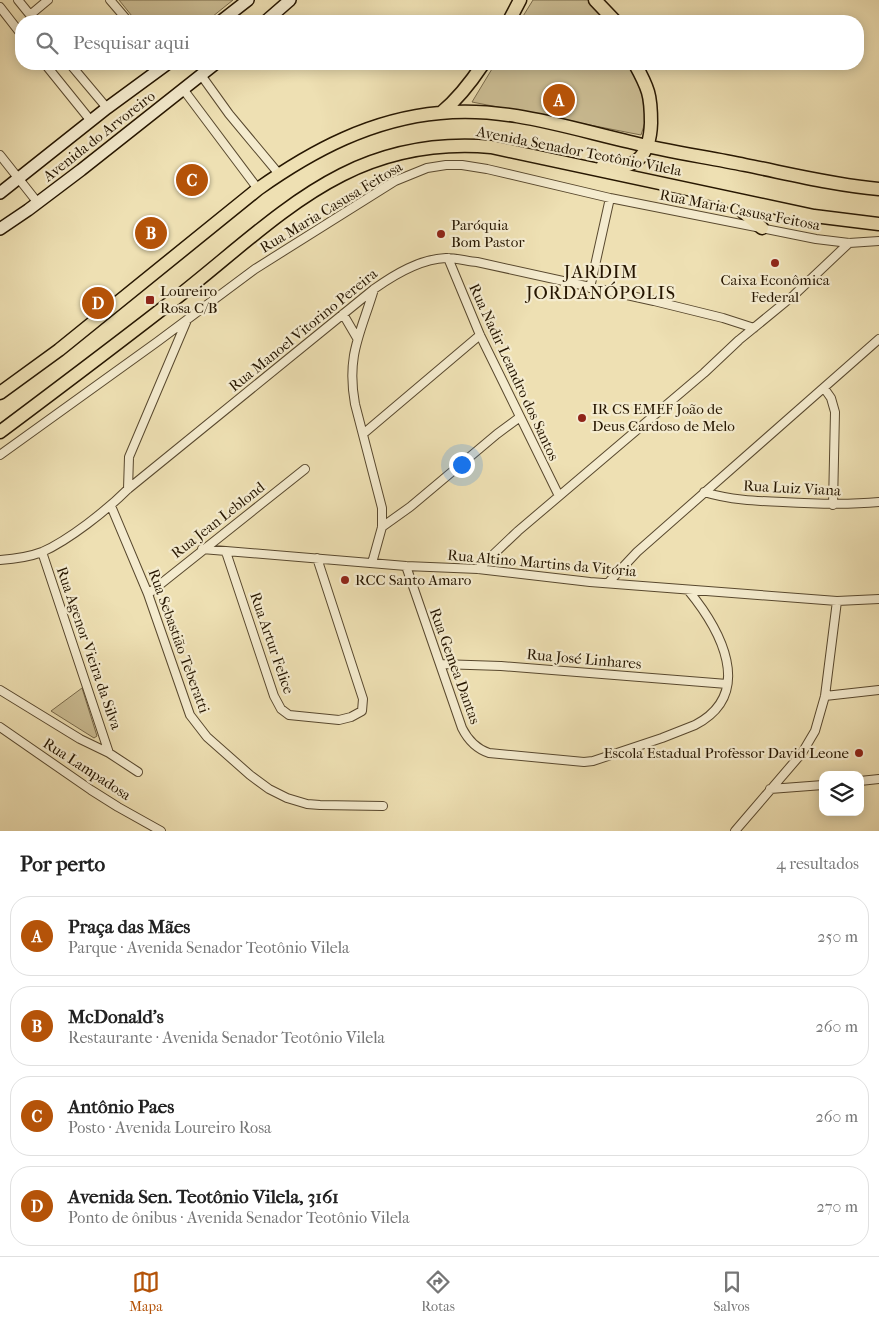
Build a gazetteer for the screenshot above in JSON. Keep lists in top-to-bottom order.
{
  "streets": {
    "main road": ["Avenida Senador Teotônio Vilela"],
    "street": [
      "Avenida do Arvoreiro",
      "Rua Maria Casusa Feitosa",
      "Rua Manoel Vitorino Pereira",
      "Rua Nadir Leandro dos Santos",
      "Rua Luiz Viana",
      "Rua Jean Leblond",
      "Rua Altino Martins da Vitória",
      "Rua Sebastião Teberatti",
      "Rua Artur Felice",
      "Rua Agenor Vieira da Silva",
      "Rua José Linhares",
      "Rua Gemea Dantas",
      "Rua Lampadosa"
    ]
  },
  "crossings": [
    ["Rua Manoel Vitorino Pereira", "Rua Nadir Leandro dos Santos"],
    ["Rua Manoel Vitorino Pereira", "Rua Sebastião Teberatti"],
    ["Rua Manoel Vitorino Pereira", "Rua Agenor Vieira da Silva"],
    ["Rua Jean Leblond", "Rua Altino Martins da Vitória"],
    ["Rua Jean Leblond", "Rua Sebastião Teberatti"],
    ["Rua Altino Martins da Vitória", "Rua Artur Felice"],
    ["Rua Altino Martins da Vitória", "Rua Gemea Dantas"],
    ["Rua José Linhares", "Rua Gemea Dantas"]
  ],
  "districts": ["JARDIM JORDANÓPOLIS"],
  "places": {
    "other": [
      "Paróquia Bom Pastor",
      "Caixa Econômica Federal",
      "IR CS EMEF João de Deus Cardoso de Melo",
      "RCC Santo Amaro",
      "Escola Estadual Professor David Leone"
    ],
    "transit": ["Loureiro Rosa C/B"]
  },
  "page": {
    "search": "Pesquisar aqui",
    "pins": [
      "A",
      "C",
      "B",
      "D"
    ],
    "heading": ["Por perto", "4 resultados"],
    "list": [
      {
        "mark": "A",
        "name": "Praça das Mães",
        "note": "Parque · Avenida Senador Teotônio Vilela",
        "value": "250 m"
      },
      {
        "mark": "B",
        "name": "McDonald's",
        "note": "Restaurante · Avenida Senador Teotônio Vilela",
        "value": "260 m"
      },
      {
        "mark": "C",
        "name": "Antônio Paes",
        "note": "Posto · Avenida Loureiro Rosa",
        "value": "260 m"
      },
      {
        "mark": "D",
        "name": "Avenida Sen. Teotônio Vilela, 3161",
        "note": "Ponto de ônibus · Avenida Senador Teotônio Vilela",
        "value": "270 m"
      }
    ],
    "nav": ["Mapa", "Rotas", "Salvos"]
  }
}
